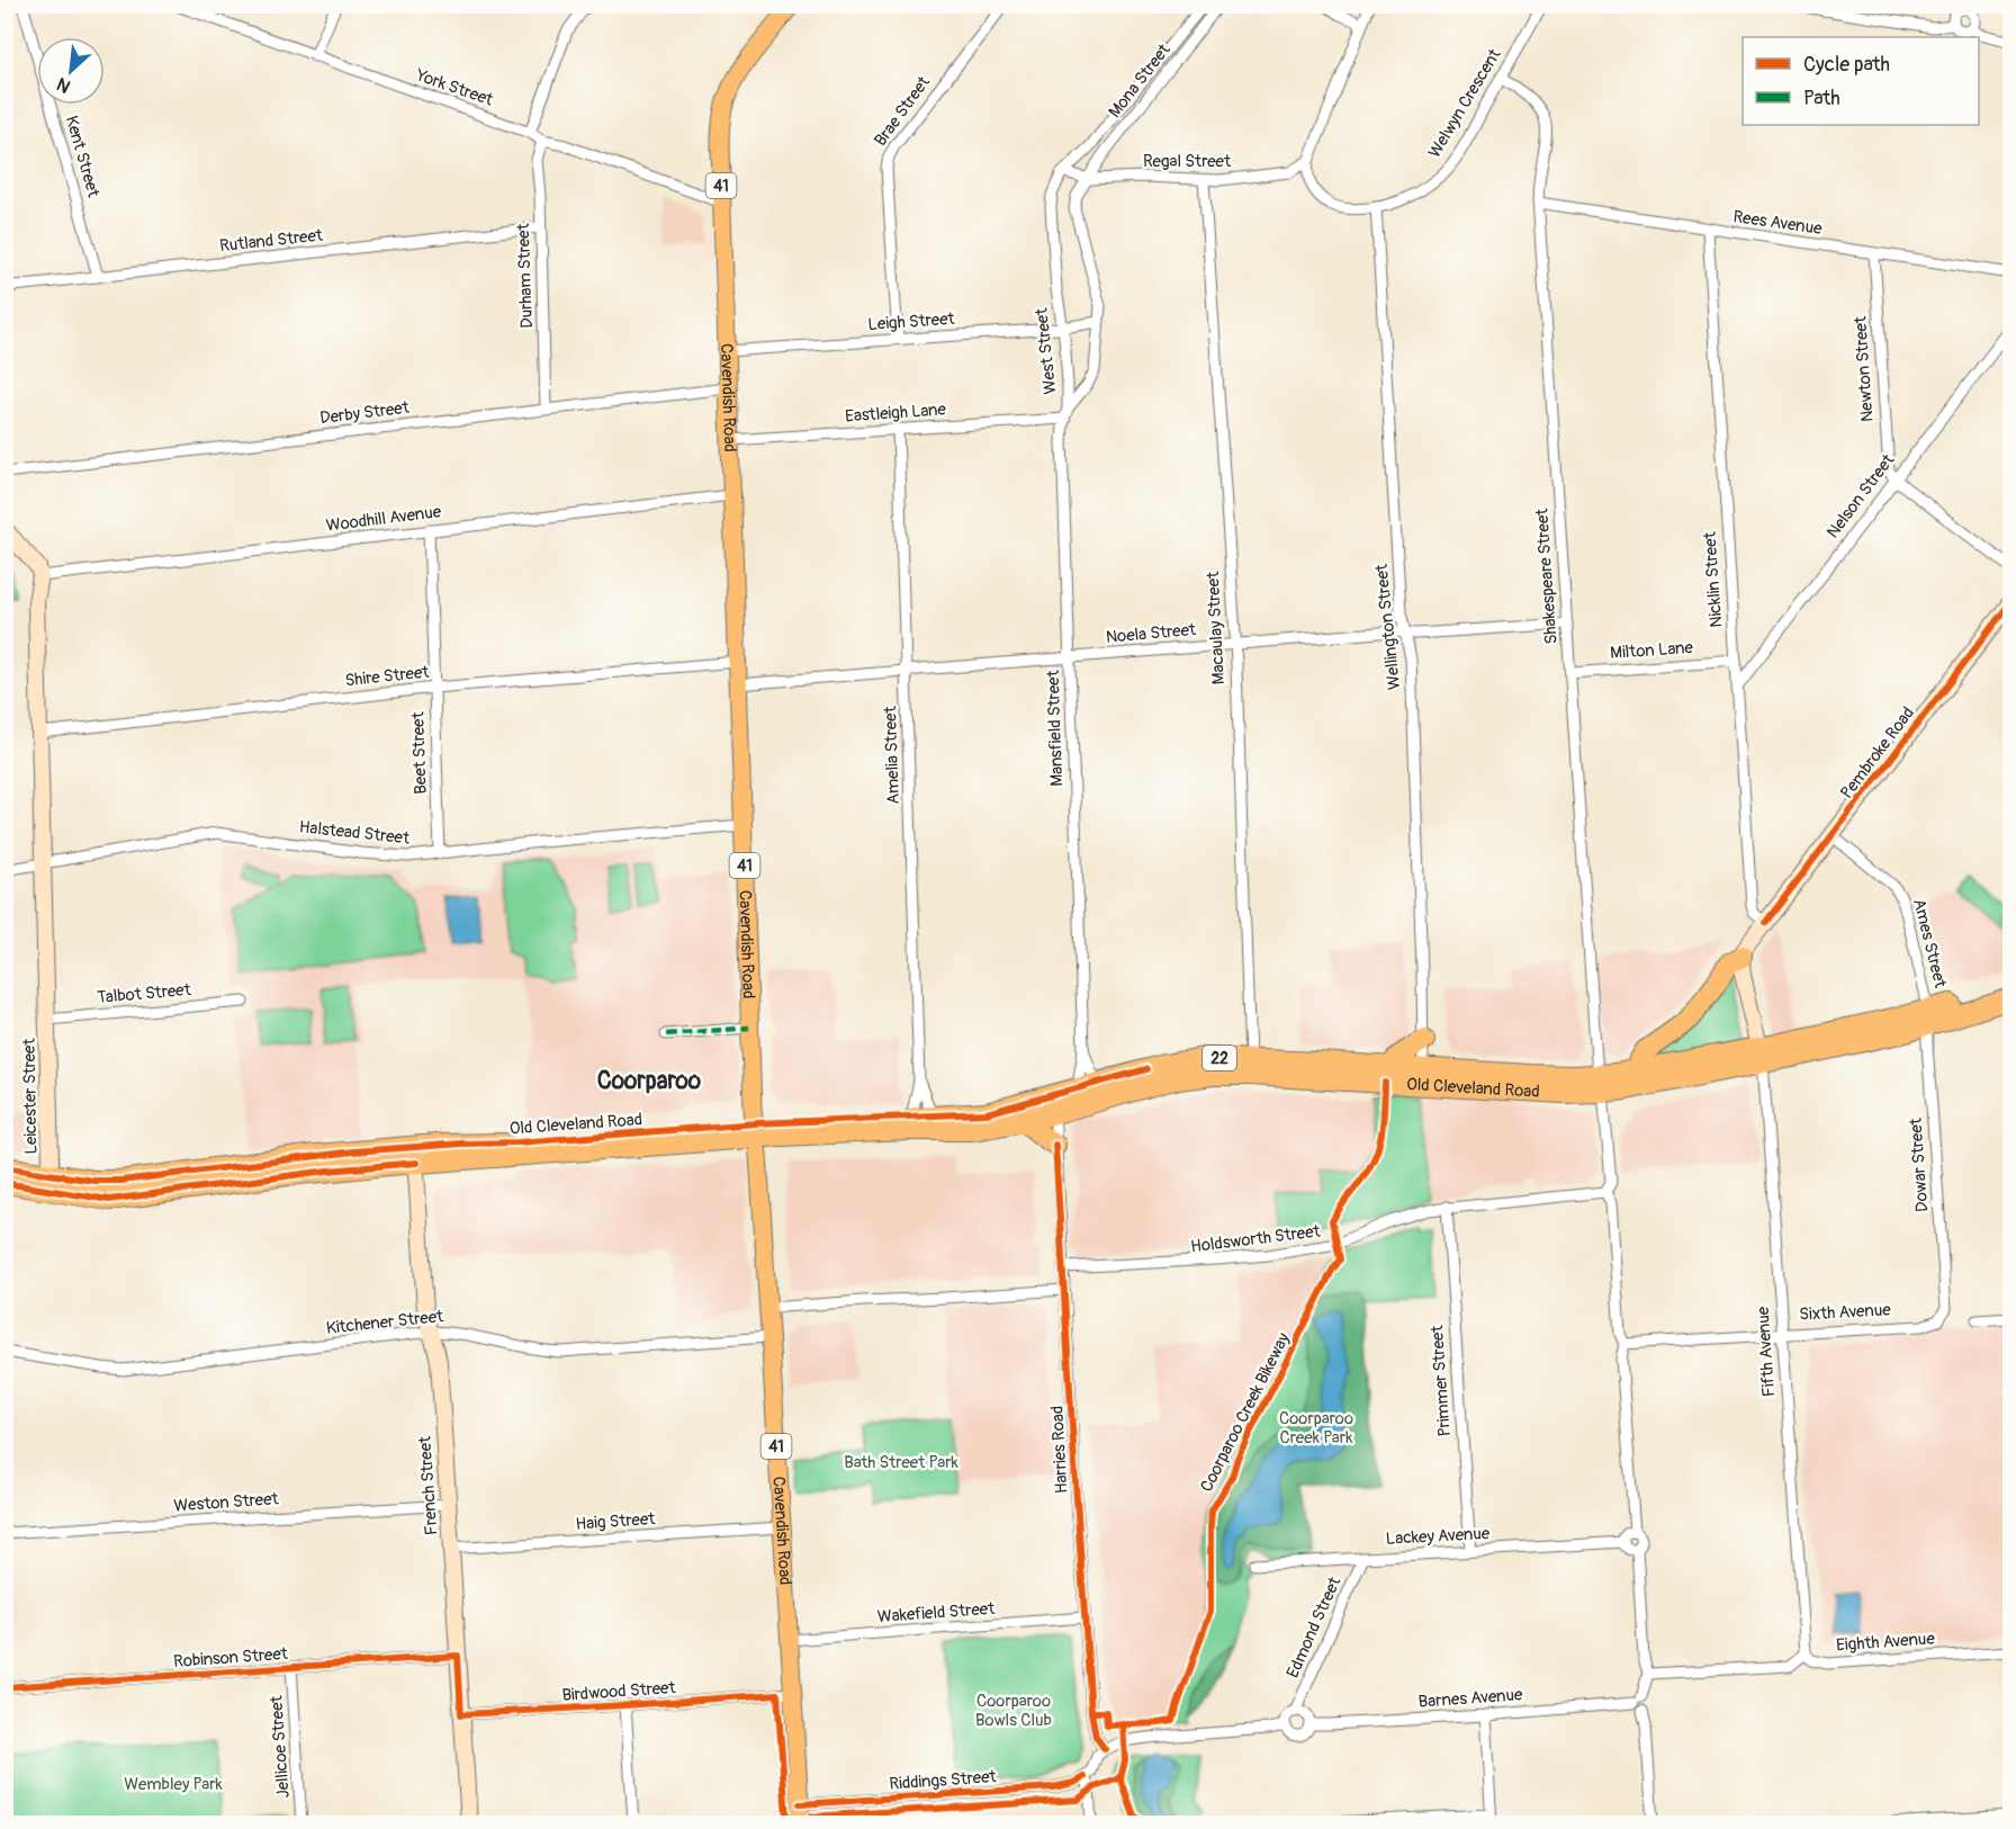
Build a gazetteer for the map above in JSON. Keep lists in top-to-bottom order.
{
  "streets": {
    "highway": ["22", "Old Cleveland Road"],
    "main road": ["41", "Cavendish Road"],
    "street": [
      "Mona Street",
      "York Street",
      "Welwyn Crescent",
      "Brae Street",
      "Kent Street",
      "Regal Street",
      "Rees Avenue",
      "Rutland Street",
      "Durham Street",
      "Leigh Street",
      "West Street",
      "Newton Street",
      "Derby Street",
      "Eastleigh Lane",
      "Nelson Street",
      "Woodhill Avenue",
      "Shakespeare Street",
      "Nicklin Street",
      "Wellington Street",
      "Macaulay Street",
      "Noela Street",
      "Milton Lane",
      "Shire Street",
      "Mansfield Street",
      "Beet Street",
      "Pembroke Road",
      "Amelia Street",
      "Halstead Street",
      "Ames Street",
      "Talbot Street",
      "Leicester Street",
      "Dowar Street",
      "Holdsworth Street",
      "Sixth Avenue",
      "Kitchener Street",
      "Fifth Avenue",
      "Primmer Street",
      "Harries Road",
      "French Street",
      "Weston Street",
      "Haig Street",
      "Lackey Avenue",
      "Wakefield Street",
      "Edmond Street",
      "Eighth Avenue",
      "Robinson Street",
      "Birdwood Street",
      "Barnes Avenue",
      "Jellicoe Street",
      "Riddings Street"
    ],
    "cycle path": ["Coorparoo Creek Bikeway"]
  },
  "crossings": [
    ["Mona Street", "Regal Street"],
    ["Mona Street", "West Street"],
    ["York Street", "Durham Street"],
    ["York Street", "Cavendish Road"],
    ["Welwyn Crescent", "Regal Street"],
    ["Welwyn Crescent", "Shakespeare Street"],
    ["Welwyn Crescent", "Wellington Street"],
    ["Brae Street", "Leigh Street"],
    ["Kent Street", "Rutland Street"],
    ["Regal Street", "West Street"],
    ["Regal Street", "Macaulay Street"],
    ["Rees Avenue", "Newton Street"],
    ["Rees Avenue", "Shakespeare Street"],
    ["Rees Avenue", "Nicklin Street"],
    ["Rutland Street", "Durham Street"],
    ["Durham Street", "Derby Street"],
    ["Leigh Street", "West Street"],
    ["Leigh Street", "Cavendish Road"],
    ["West Street", "Eastleigh Lane"],
    ["West Street", "Mansfield Street"],
    ["Newton Street", "Nelson Street"],
    ["Cavendish Road", "Derby Street"],
    ["Cavendish Road", "Eastleigh Lane"],
    ["Cavendish Road", "Woodhill Avenue"],
    ["Cavendish Road", "Noela Street"],
    ["Cavendish Road", "Shire Street"],
    ["Cavendish Road", "Halstead Street"],
    ["Cavendish Road", "Old Cleveland Road"],
    ["Cavendish Road", "Kitchener Street"],
    ["Cavendish Road", "Haig Street"],
    ["Cavendish Road", "Wakefield Street"],
    ["Cavendish Road", "Birdwood Street"],
    ["Cavendish Road", "Riddings Street"],
    ["Eastleigh Lane", "Mansfield Street"],
    ["Eastleigh Lane", "Amelia Street"],
    ["Nelson Street", "Nicklin Street"],
    ["Woodhill Avenue", "Beet Street"],
    ["Woodhill Avenue", "Leicester Street"],
    ["Shakespeare Street", "Noela Street"],
    ["Shakespeare Street", "Milton Lane"],
    ["Shakespeare Street", "Old Cleveland Road"],
    ["Shakespeare Street", "Holdsworth Street"],
    ["Shakespeare Street", "Sixth Avenue"],
    ["Shakespeare Street", "Lackey Avenue"],
    ["Nicklin Street", "Milton Lane"],
    ["Nicklin Street", "Pembroke Road"],
    ["Wellington Street", "Noela Street"],
    ["Wellington Street", "Old Cleveland Road"],
    ["Macaulay Street", "Noela Street"],
    ["Macaulay Street", "Old Cleveland Road"],
    ["Noela Street", "Mansfield Street"],
    ["Noela Street", "Amelia Street"],
    ["Shire Street", "Beet Street"],
    ["Shire Street", "Leicester Street"],
    ["Mansfield Street", "Old Cleveland Road"],
    ["Beet Street", "Halstead Street"],
    ["Pembroke Road", "Ames Street"],
    ["Amelia Street", "Old Cleveland Road"],
    ["Halstead Street", "Leicester Street"],
    ["Ames Street", "Old Cleveland Road"],
    ["Ames Street", "Dowar Street"],
    ["Talbot Street", "Leicester Street"],
    ["Old Cleveland Road", "Leicester Street"],
    ["Old Cleveland Road", "Dowar Street"],
    ["Old Cleveland Road", "Fifth Avenue"],
    ["Old Cleveland Road", "Harries Road"],
    ["Old Cleveland Road", "French Street"],
    ["Dowar Street", "Sixth Avenue"],
    ["Holdsworth Street", "Primmer Street"],
    ["Holdsworth Street", "Harries Road"],
    ["Sixth Avenue", "Fifth Avenue"],
    ["Kitchener Street", "French Street"],
    ["Fifth Avenue", "Eighth Avenue"],
    ["Primmer Street", "Lackey Avenue"],
    ["Harries Road", "Wakefield Street"],
    ["French Street", "Weston Street"],
    ["French Street", "Haig Street"],
    ["French Street", "Robinson Street"],
    ["French Street", "Birdwood Street"],
    ["Lackey Avenue", "Edmond Street"],
    ["Edmond Street", "Barnes Avenue"],
    ["Robinson Street", "Jellicoe Street"]
  ],
  "districts": ["Coorparoo"],
  "parks": [
    "Coorparoo Creek Park",
    "Bath Street Park",
    "Coorparoo Bowls Club",
    "Wembley Park"
  ],
  "legend": ["Cycle path", "Path"],
  "north": "bottom left"
}
